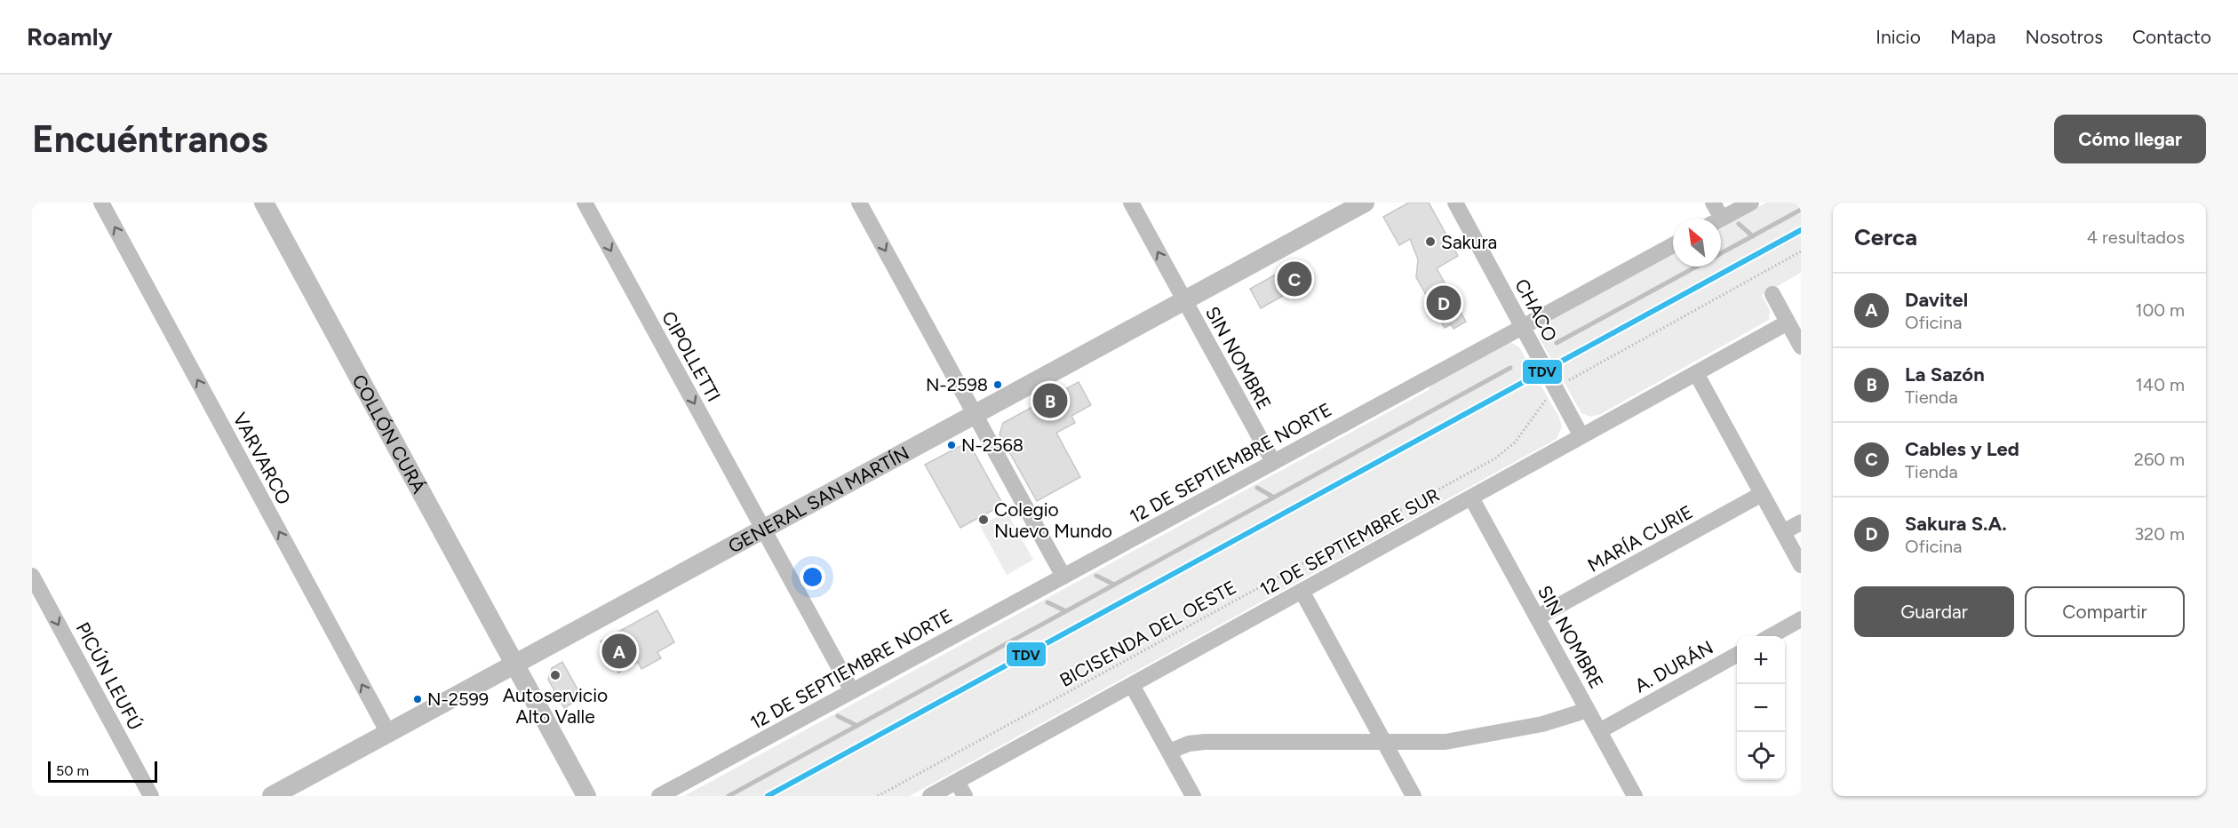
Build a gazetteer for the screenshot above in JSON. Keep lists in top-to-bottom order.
{
  "streets": {
    "main road": ["COLLÓN CURÁ", "GENERAL SAN MARTÍN"],
    "street": [
      "CHACO",
      "CIPOLLETTI",
      "SIN NOMBRE",
      "VARVARCO",
      "12 DE SEPTIEMBRE NORTE",
      "MARÍA CURIE",
      "12 DE SEPTIEMBRE SUR",
      "A. DURÁN",
      "PICÚN LEUFÚ"
    ],
    "path": ["BICISENDA DEL OESTE"]
  },
  "crossings": [
    ["CHACO", "12 DE SEPTIEMBRE NORTE"],
    ["CHACO", "12 DE SEPTIEMBRE SUR"],
    ["CHACO", "BICISENDA DEL OESTE"],
    ["CIPOLLETTI", "12 DE SEPTIEMBRE NORTE"],
    ["CIPOLLETTI", "GENERAL SAN MARTÍN"],
    ["SIN NOMBRE", "12 DE SEPTIEMBRE NORTE"],
    ["SIN NOMBRE", "GENERAL SAN MARTÍN"],
    ["SIN NOMBRE", "MARÍA CURIE"],
    ["SIN NOMBRE", "12 DE SEPTIEMBRE SUR"],
    ["SIN NOMBRE", "A. DURÁN"],
    ["COLLÓN CURÁ", "GENERAL SAN MARTÍN"],
    ["VARVARCO", "GENERAL SAN MARTÍN"]
  ],
  "one_way": ["CIPOLLETTI", "VARVARCO", "PICÚN LEUFÚ"],
  "places": [
    "Sakura",
    "N-2598",
    "N-2568",
    "Colegio Nuevo Mundo",
    "Autoservicio Alto Valle",
    "N-2599"
  ],
  "lines": ["transit line TDV"],
  "scale_bar": "50 m",
  "north": "top left",
  "page": {
    "header": "Roamly",
    "nav": [
      "Inicio",
      "Mapa",
      "Nosotros",
      "Contacto"
    ],
    "buttons": [
      "Cómo llegar",
      ["Guardar", "Compartir"]
    ],
    "title": "Encuéntranos",
    "heading": ["Cerca", "4 resultados"],
    "pins": [
      "C",
      "D",
      "B",
      "A"
    ],
    "list": [
      {
        "mark": "A",
        "name": "Davitel",
        "note": "Oficina",
        "value": "100 m"
      },
      {
        "mark": "B",
        "name": "La Sazón",
        "note": "Tienda",
        "value": "140 m"
      },
      {
        "mark": "C",
        "name": "Cables y Led",
        "note": "Tienda",
        "value": "260 m"
      },
      {
        "mark": "D",
        "name": "Sakura S.A.",
        "note": "Oficina",
        "value": "320 m"
      }
    ],
    "map_buttons": ["+", "−"],
    "scale": "50 m"
  }
}
